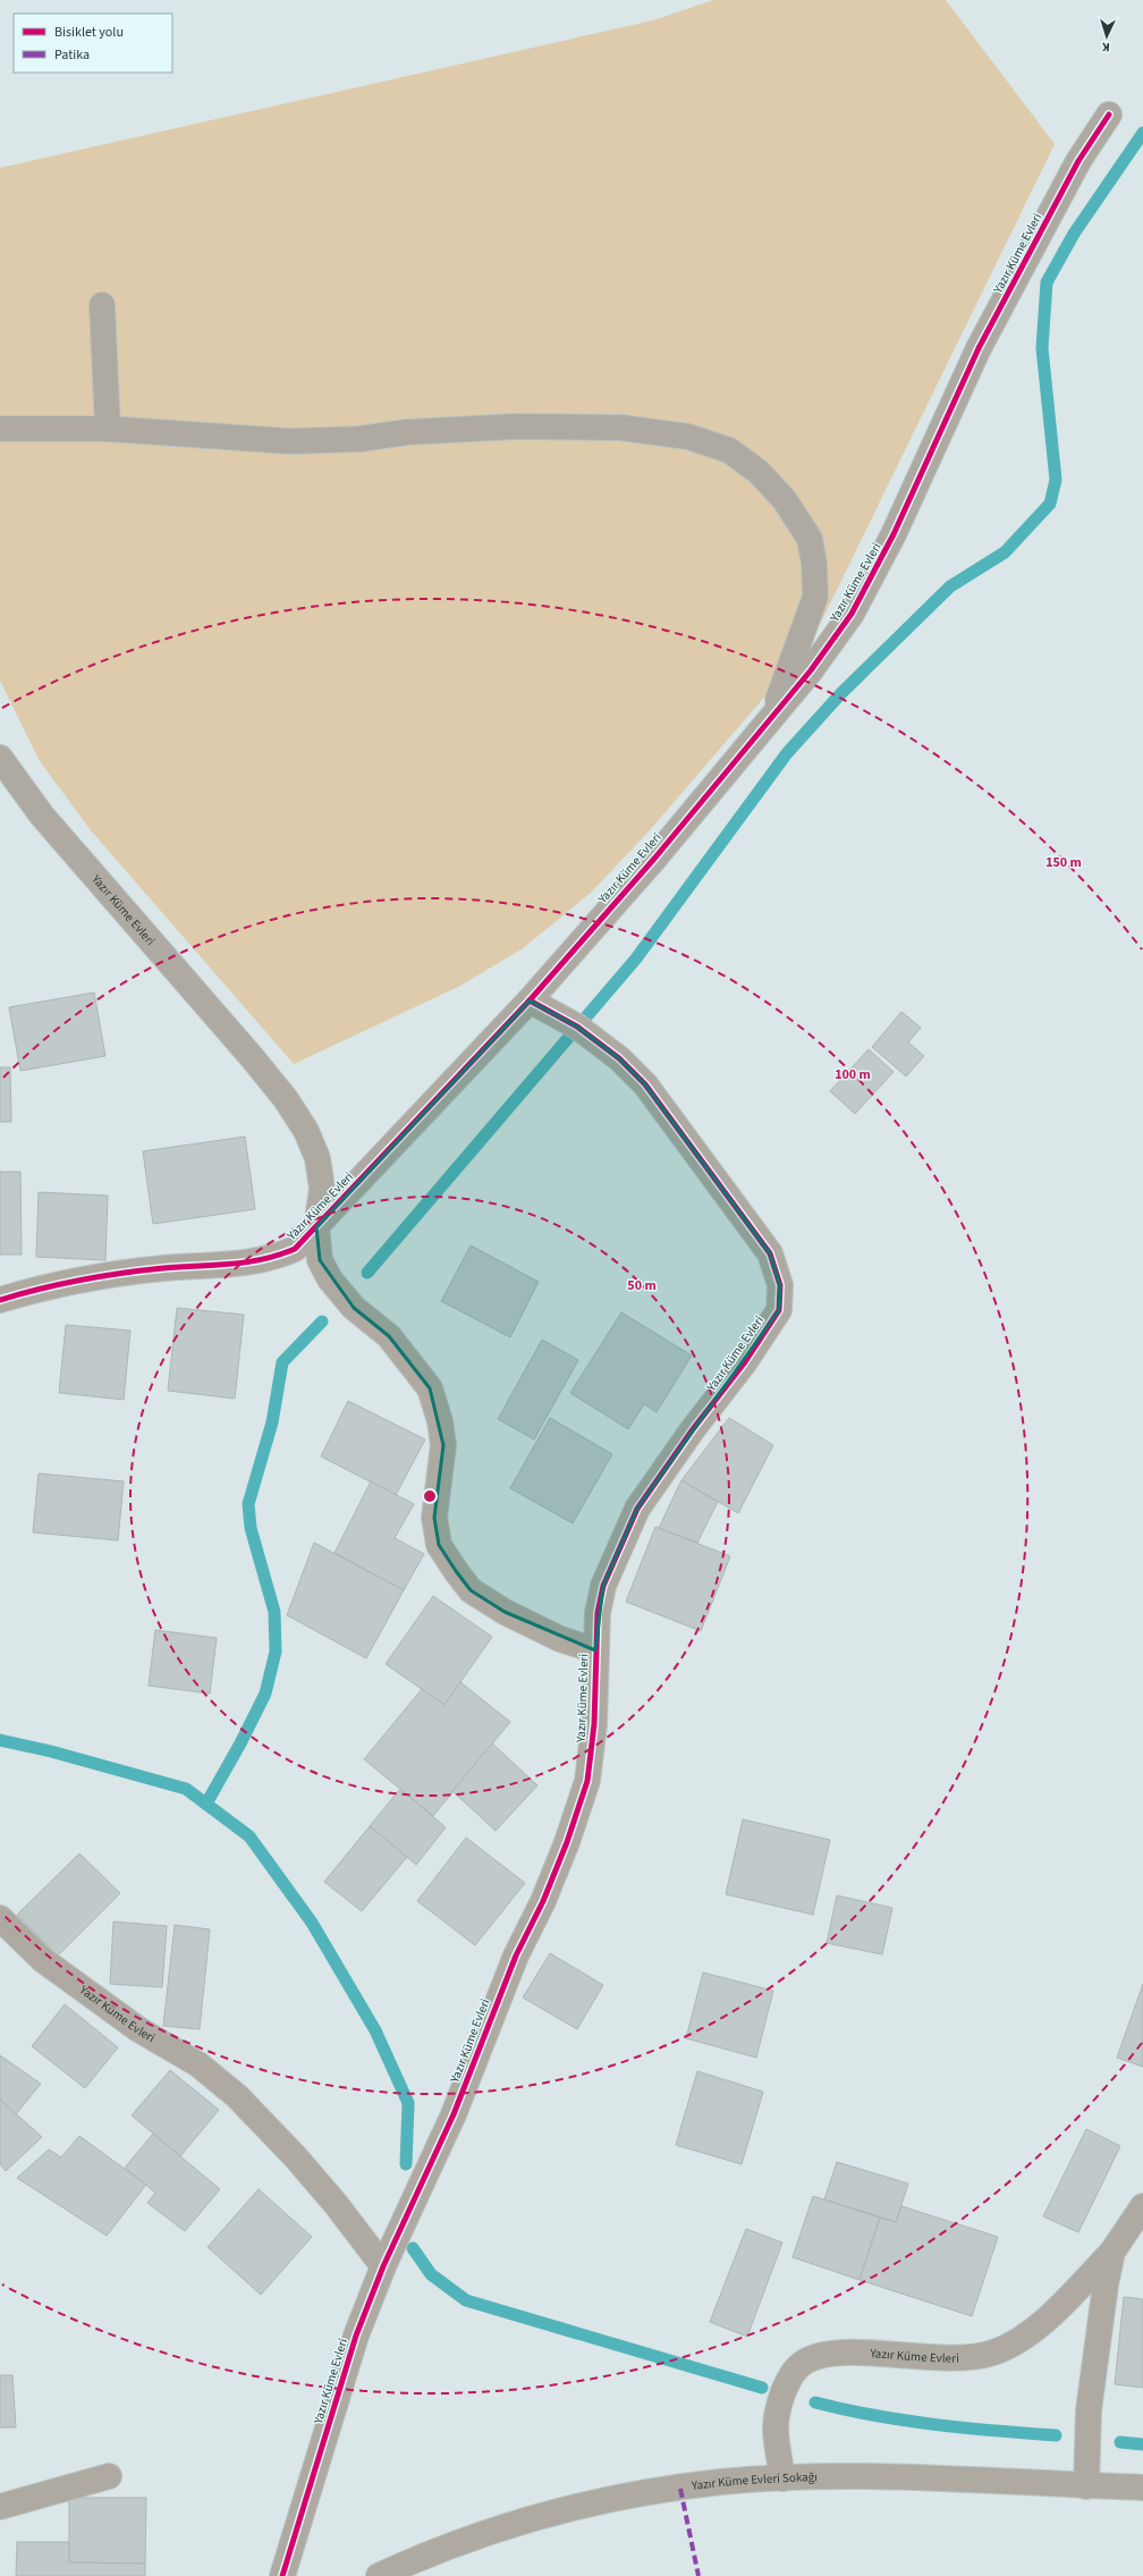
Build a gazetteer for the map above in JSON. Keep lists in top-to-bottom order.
{
  "streets": {
    "street": ["Yazır Küme Evleri", "Yazır Küme Evleri Sokağı"]
  },
  "crossings": [
    ["Yazır Küme Evleri", "Yazır Küme Evleri Sokağı"]
  ],
  "legend": ["Bisiklet yolu", "Patika"],
  "north": "bottom",
  "rings": ["150 m", "100 m", "50 m"]
}
